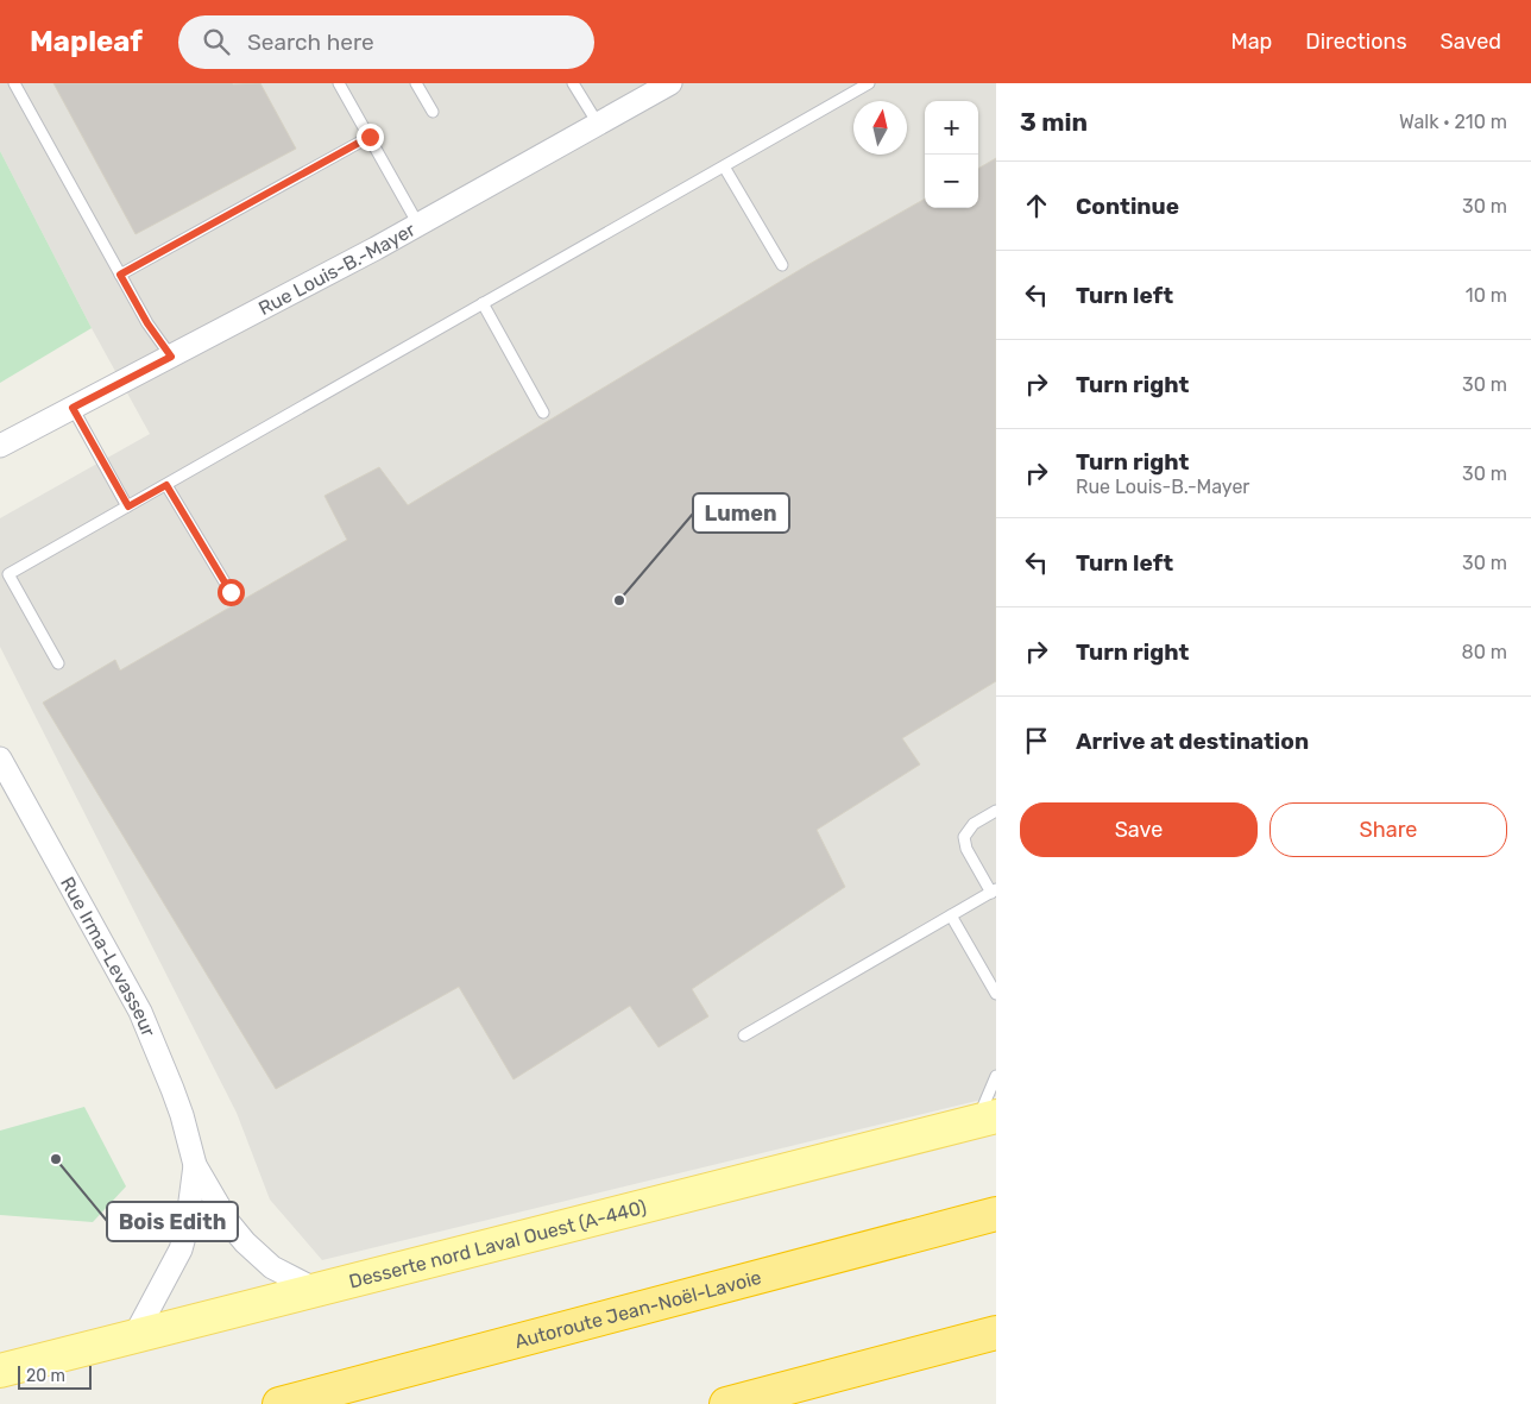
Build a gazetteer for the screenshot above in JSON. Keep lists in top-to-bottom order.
{
  "streets": {
    "highway": ["Autoroute Jean-Noël-Lavoie"],
    "main road": ["Desserte nord Laval Ouest (A-440)"],
    "street": ["Rue Louis-B.-Mayer", "Rue Irma-Levasseur"]
  },
  "crossings": [
    ["Rue Irma-Levasseur", "Desserte nord Laval Ouest (A-440)"]
  ],
  "places": ["Lumen", "Bois Edith"],
  "scale_bar": "20 m",
  "north": "top",
  "page": {
    "header": "Mapleaf",
    "search": "Search here",
    "nav": ["Map", "Directions", "Saved"],
    "heading": ["3 min", "Walk · 210 m"],
    "map_buttons": ["+", "−"],
    "list": [
      ["Continue", "30 m"],
      ["Turn left", "10 m"],
      ["Turn right", "30 m"],
      ["Turn right", "Rue Louis-B.-Mayer", "30 m"],
      ["Turn left", "30 m"],
      ["Turn right", "80 m"],
      "Arrive at destination"
    ],
    "buttons": ["Save", "Share"],
    "scale": "20 m"
  }
}
